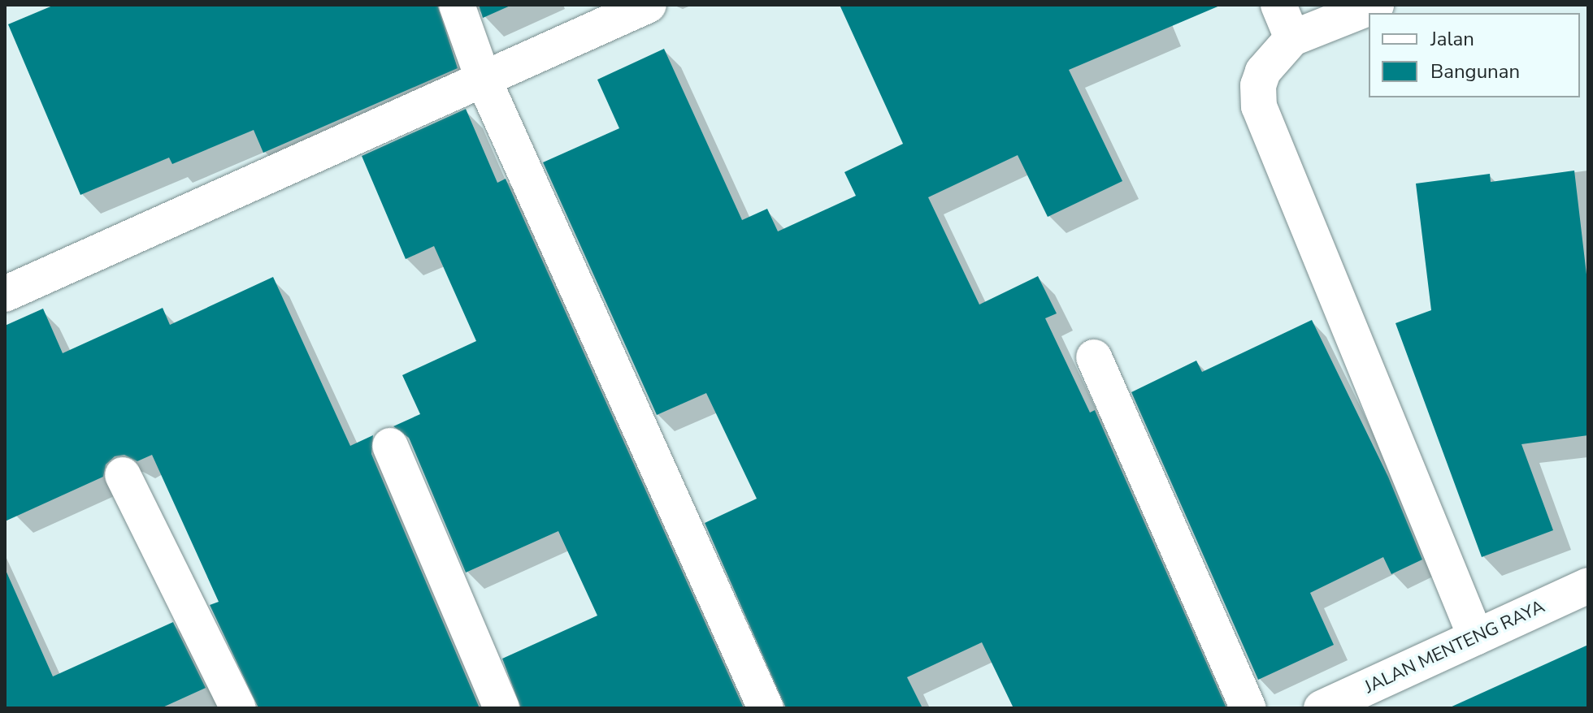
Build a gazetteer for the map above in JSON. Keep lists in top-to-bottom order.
{
  "streets": {
    "street": ["JALAN MENTENG RAYA"]
  },
  "legend": ["Jalan", "Bangunan"]
}
